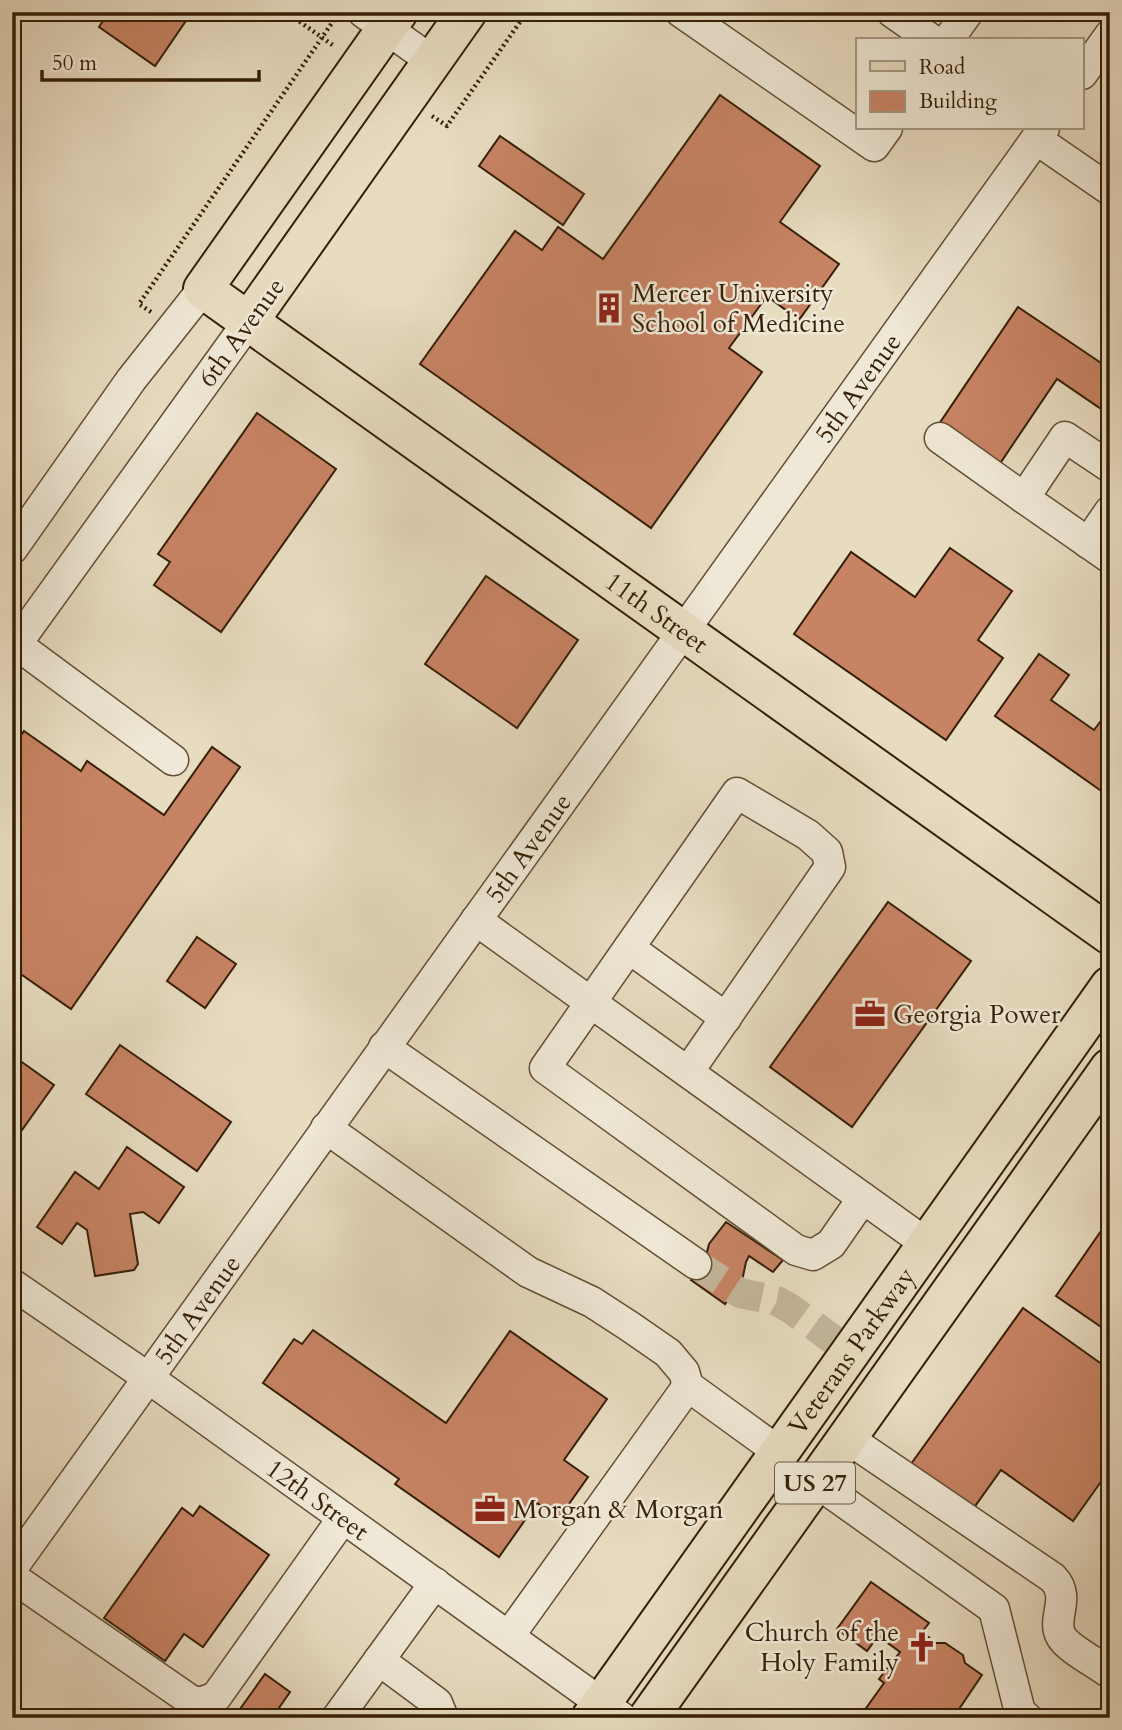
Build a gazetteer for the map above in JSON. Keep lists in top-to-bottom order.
{
  "streets": {
    "main road": [
      "6th Avenue",
      "11th Street",
      "Veterans Parkway",
      "US 27"
    ],
    "street": ["5th Avenue", "12th Street"]
  },
  "crossings": [
    ["6th Avenue", "11th Street"],
    ["5th Avenue", "11th Street"],
    ["5th Avenue", "12th Street"],
    ["Veterans Parkway", "12th Street"]
  ],
  "places": {
    "building": ["Mercer University School of Medicine"],
    "office": ["Georgia Power", "Morgan & Morgan"],
    "church": ["Church of the Holy Family"]
  },
  "legend": ["Road", "Building"],
  "scale_bar": "50 m"
}
